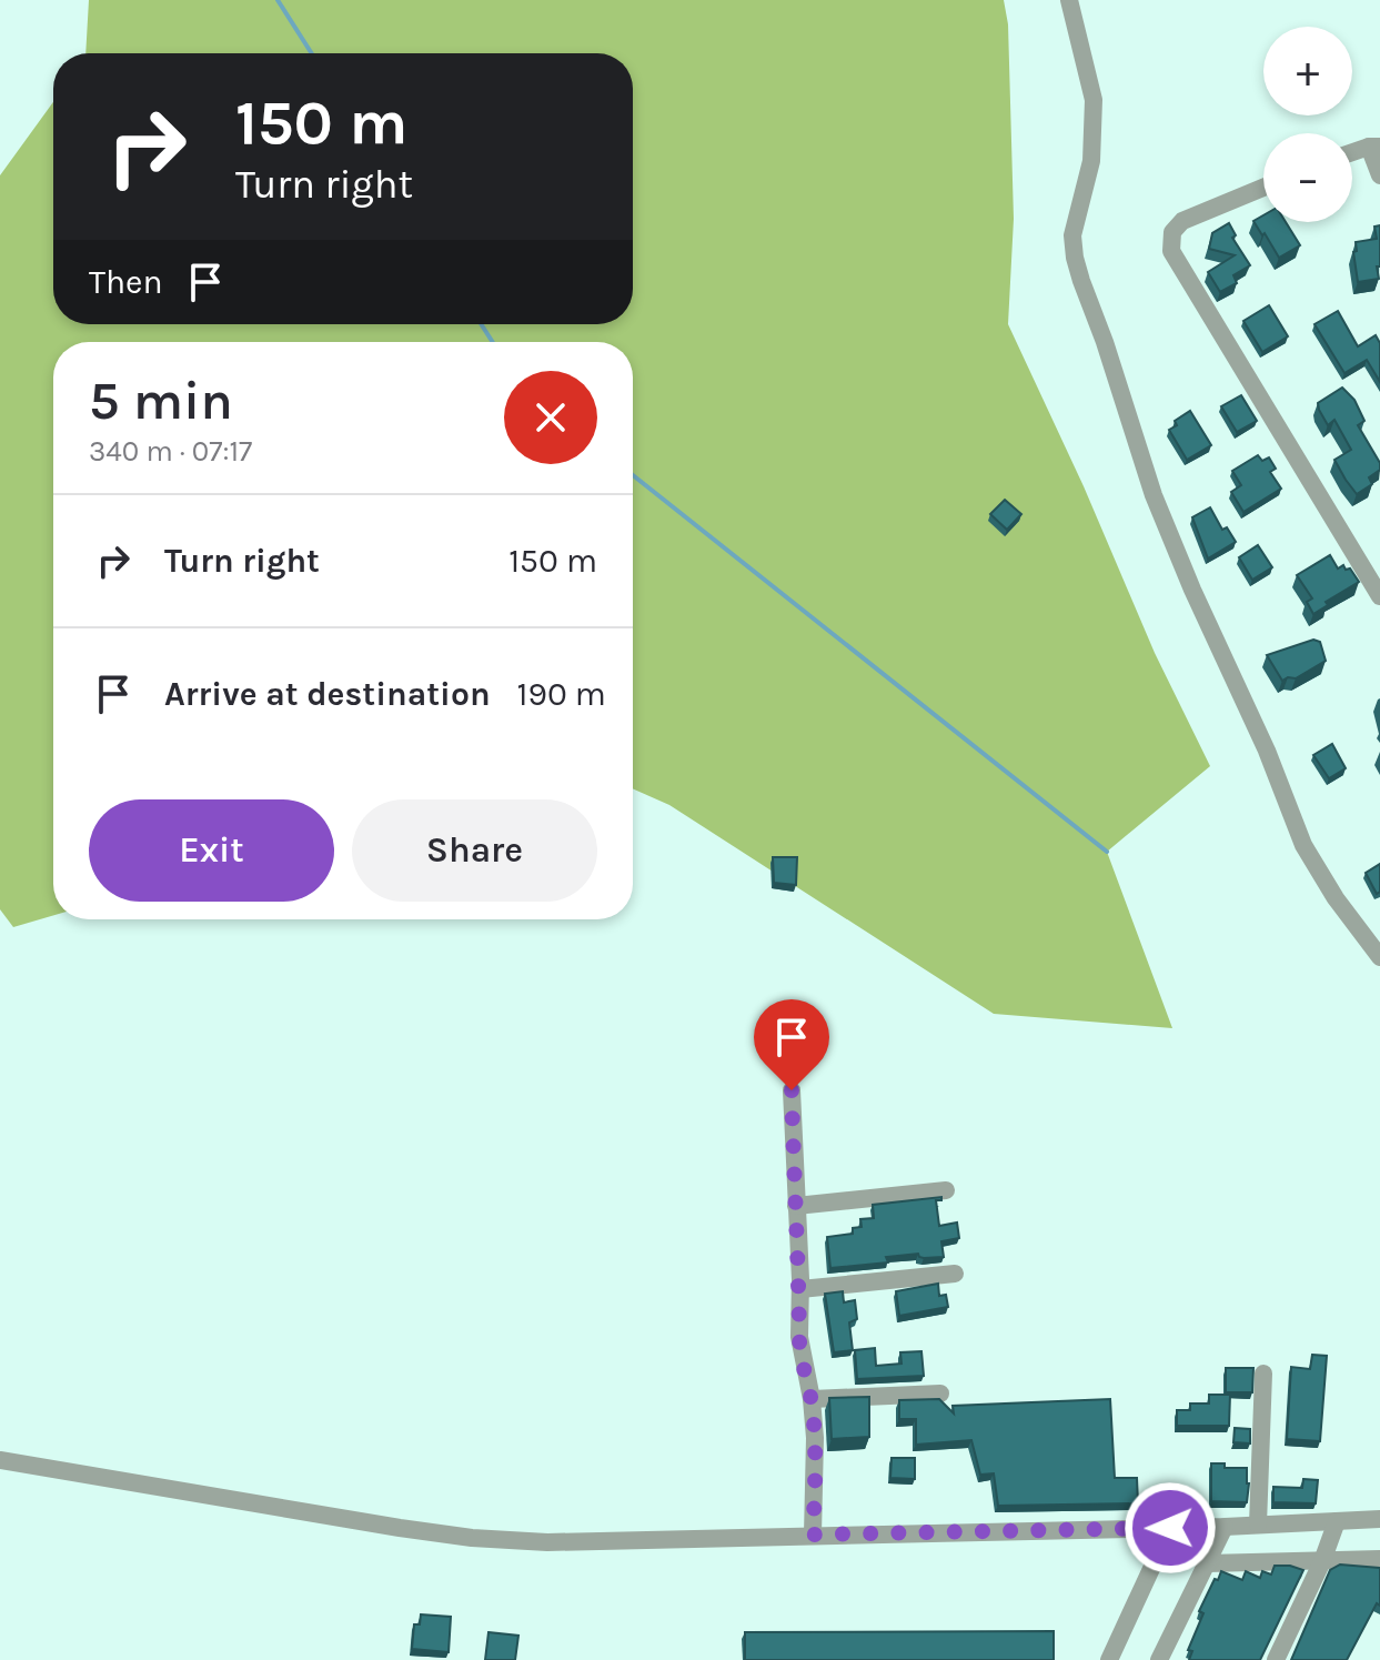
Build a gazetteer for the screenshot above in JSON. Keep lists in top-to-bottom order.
{
  "page": {
    "map_buttons": ["+", "−"],
    "turn": ["150 m", "Turn right"],
    "then": "Then",
    "heading": ["5 min", "340 m · 07:17"],
    "list": [
      {
        "name": "Turn right",
        "value": "150 m"
      },
      {
        "name": "Arrive at destination",
        "value": "190 m"
      }
    ],
    "buttons": ["Exit", "Share"]
  }
}
